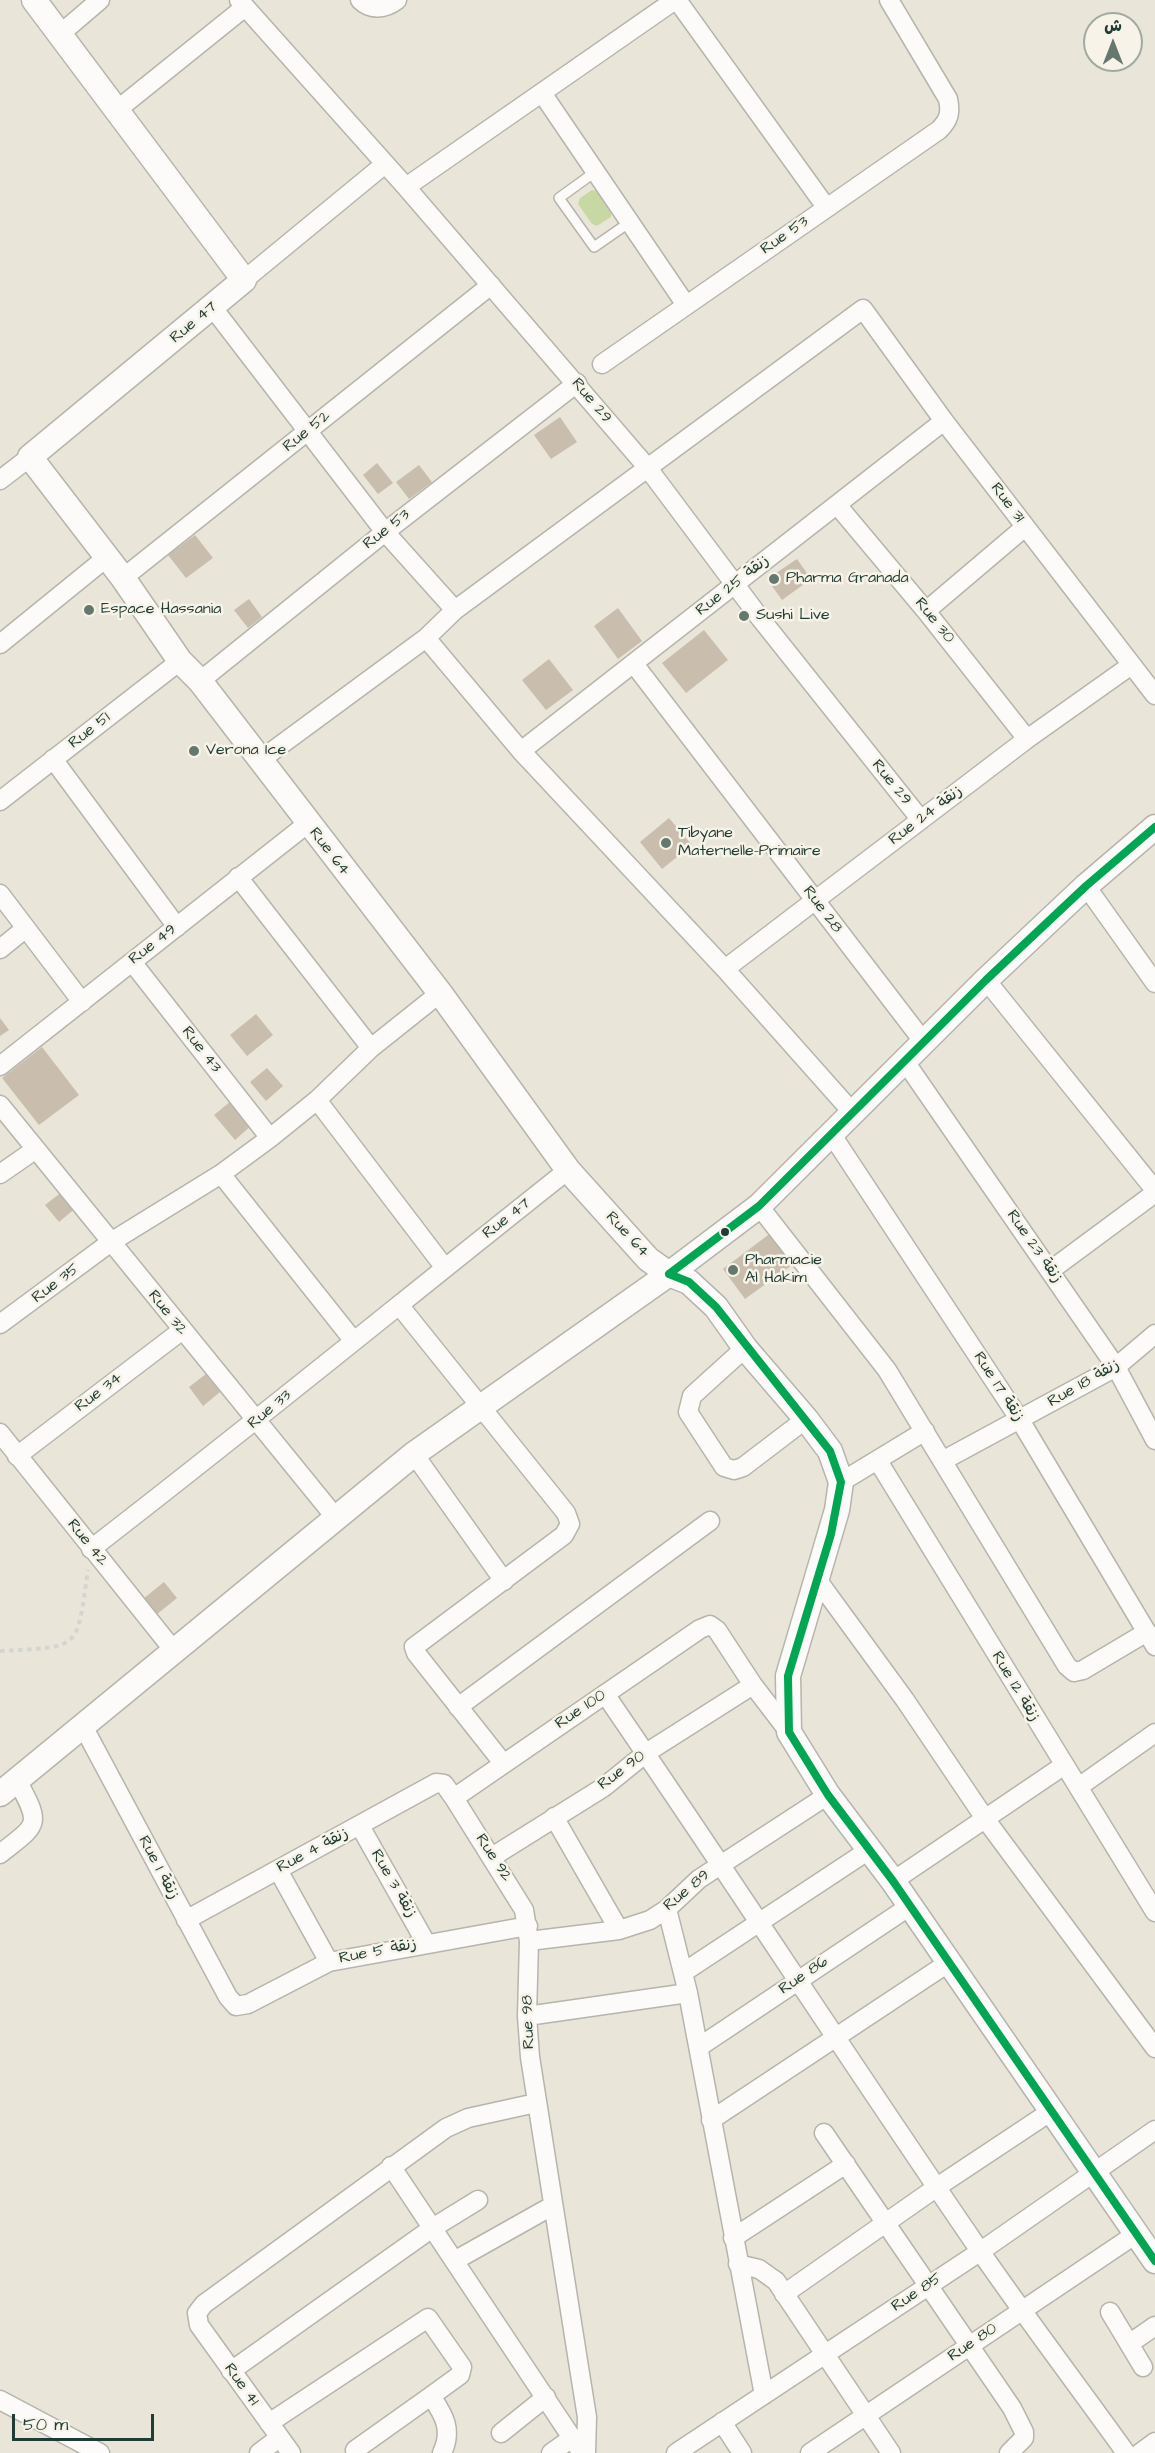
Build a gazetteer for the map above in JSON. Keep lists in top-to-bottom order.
{
  "streets": {
    "street": [
      "Rue 53",
      "Rue 47",
      "Rue 29",
      "Rue 52",
      "Rue 31",
      "Rue 25 زنقة",
      "Rue 30",
      "Rue 51",
      "Rue 24 زنقة",
      "Rue 64",
      "Rue 28",
      "Rue 49",
      "Rue 43",
      "Rue 23 زنقة",
      "Rue 35",
      "Rue 32",
      "Rue 18 زنقة",
      "Rue 17 زنقة",
      "Rue 34",
      "Rue 33",
      "Rue 42",
      "Rue 12 زنقة",
      "Rue 100",
      "Rue 90",
      "Rue 4 زنقة",
      "Rue 92",
      "Rue 1 زنقة",
      "Rue 3 زنقة",
      "Rue 89",
      "Rue 5 زنقة",
      "Rue 86",
      "Rue 98",
      "Rue 85",
      "Rue 80",
      "Rue 41"
    ]
  },
  "crossings": [
    ["Rue 53", "Rue 29"],
    ["Rue 53", "Rue 64"],
    ["Rue 47", "Rue 29"],
    ["Rue 47", "Rue 64"],
    ["Rue 47", "Rue 33"],
    ["Rue 29", "Rue 52"],
    ["Rue 29", "Rue 31"],
    ["Rue 29", "Rue 25 زنقة"],
    ["Rue 29", "Rue 24 زنقة"],
    ["Rue 52", "Rue 64"],
    ["Rue 31", "Rue 25 زنقة"],
    ["Rue 31", "Rue 24 زنقة"],
    ["Rue 25 زنقة", "Rue 30"],
    ["Rue 25 زنقة", "Rue 28"],
    ["Rue 30", "Rue 24 زنقة"],
    ["Rue 51", "Rue 64"],
    ["Rue 24 زنقة", "Rue 28"],
    ["Rue 64", "Rue 49"],
    ["Rue 64", "Rue 35"],
    ["Rue 49", "Rue 43"],
    ["Rue 43", "Rue 35"],
    ["Rue 23 زنقة", "Rue 18 زنقة"],
    ["Rue 35", "Rue 32"],
    ["Rue 32", "Rue 34"],
    ["Rue 32", "Rue 33"],
    ["Rue 18 زنقة", "Rue 17 زنقة"],
    ["Rue 34", "Rue 42"],
    ["Rue 33", "Rue 42"],
    ["Rue 100", "Rue 90"],
    ["Rue 100", "Rue 92"],
    ["Rue 90", "Rue 92"],
    ["Rue 4 زنقة", "Rue 92"],
    ["Rue 4 زنقة", "Rue 1 زنقة"],
    ["Rue 4 زنقة", "Rue 3 زنقة"],
    ["Rue 92", "Rue 89"],
    ["Rue 92", "Rue 5 زنقة"],
    ["Rue 92", "Rue 98"],
    ["Rue 1 زنقة", "Rue 5 زنقة"],
    ["Rue 3 زنقة", "Rue 5 زنقة"],
    ["Rue 89", "Rue 5 زنقة"],
    ["Rue 89", "Rue 98"],
    ["Rue 5 زنقة", "Rue 98"]
  ],
  "places": [
    "Pharma Granada",
    "Espace Hassania",
    "Sushi Live",
    "Verona Ice",
    "Tibyane Maternelle-Primaire",
    "Pharmacie Al Hakim"
  ],
  "scale_bar": "50 m",
  "north": "top"
}
